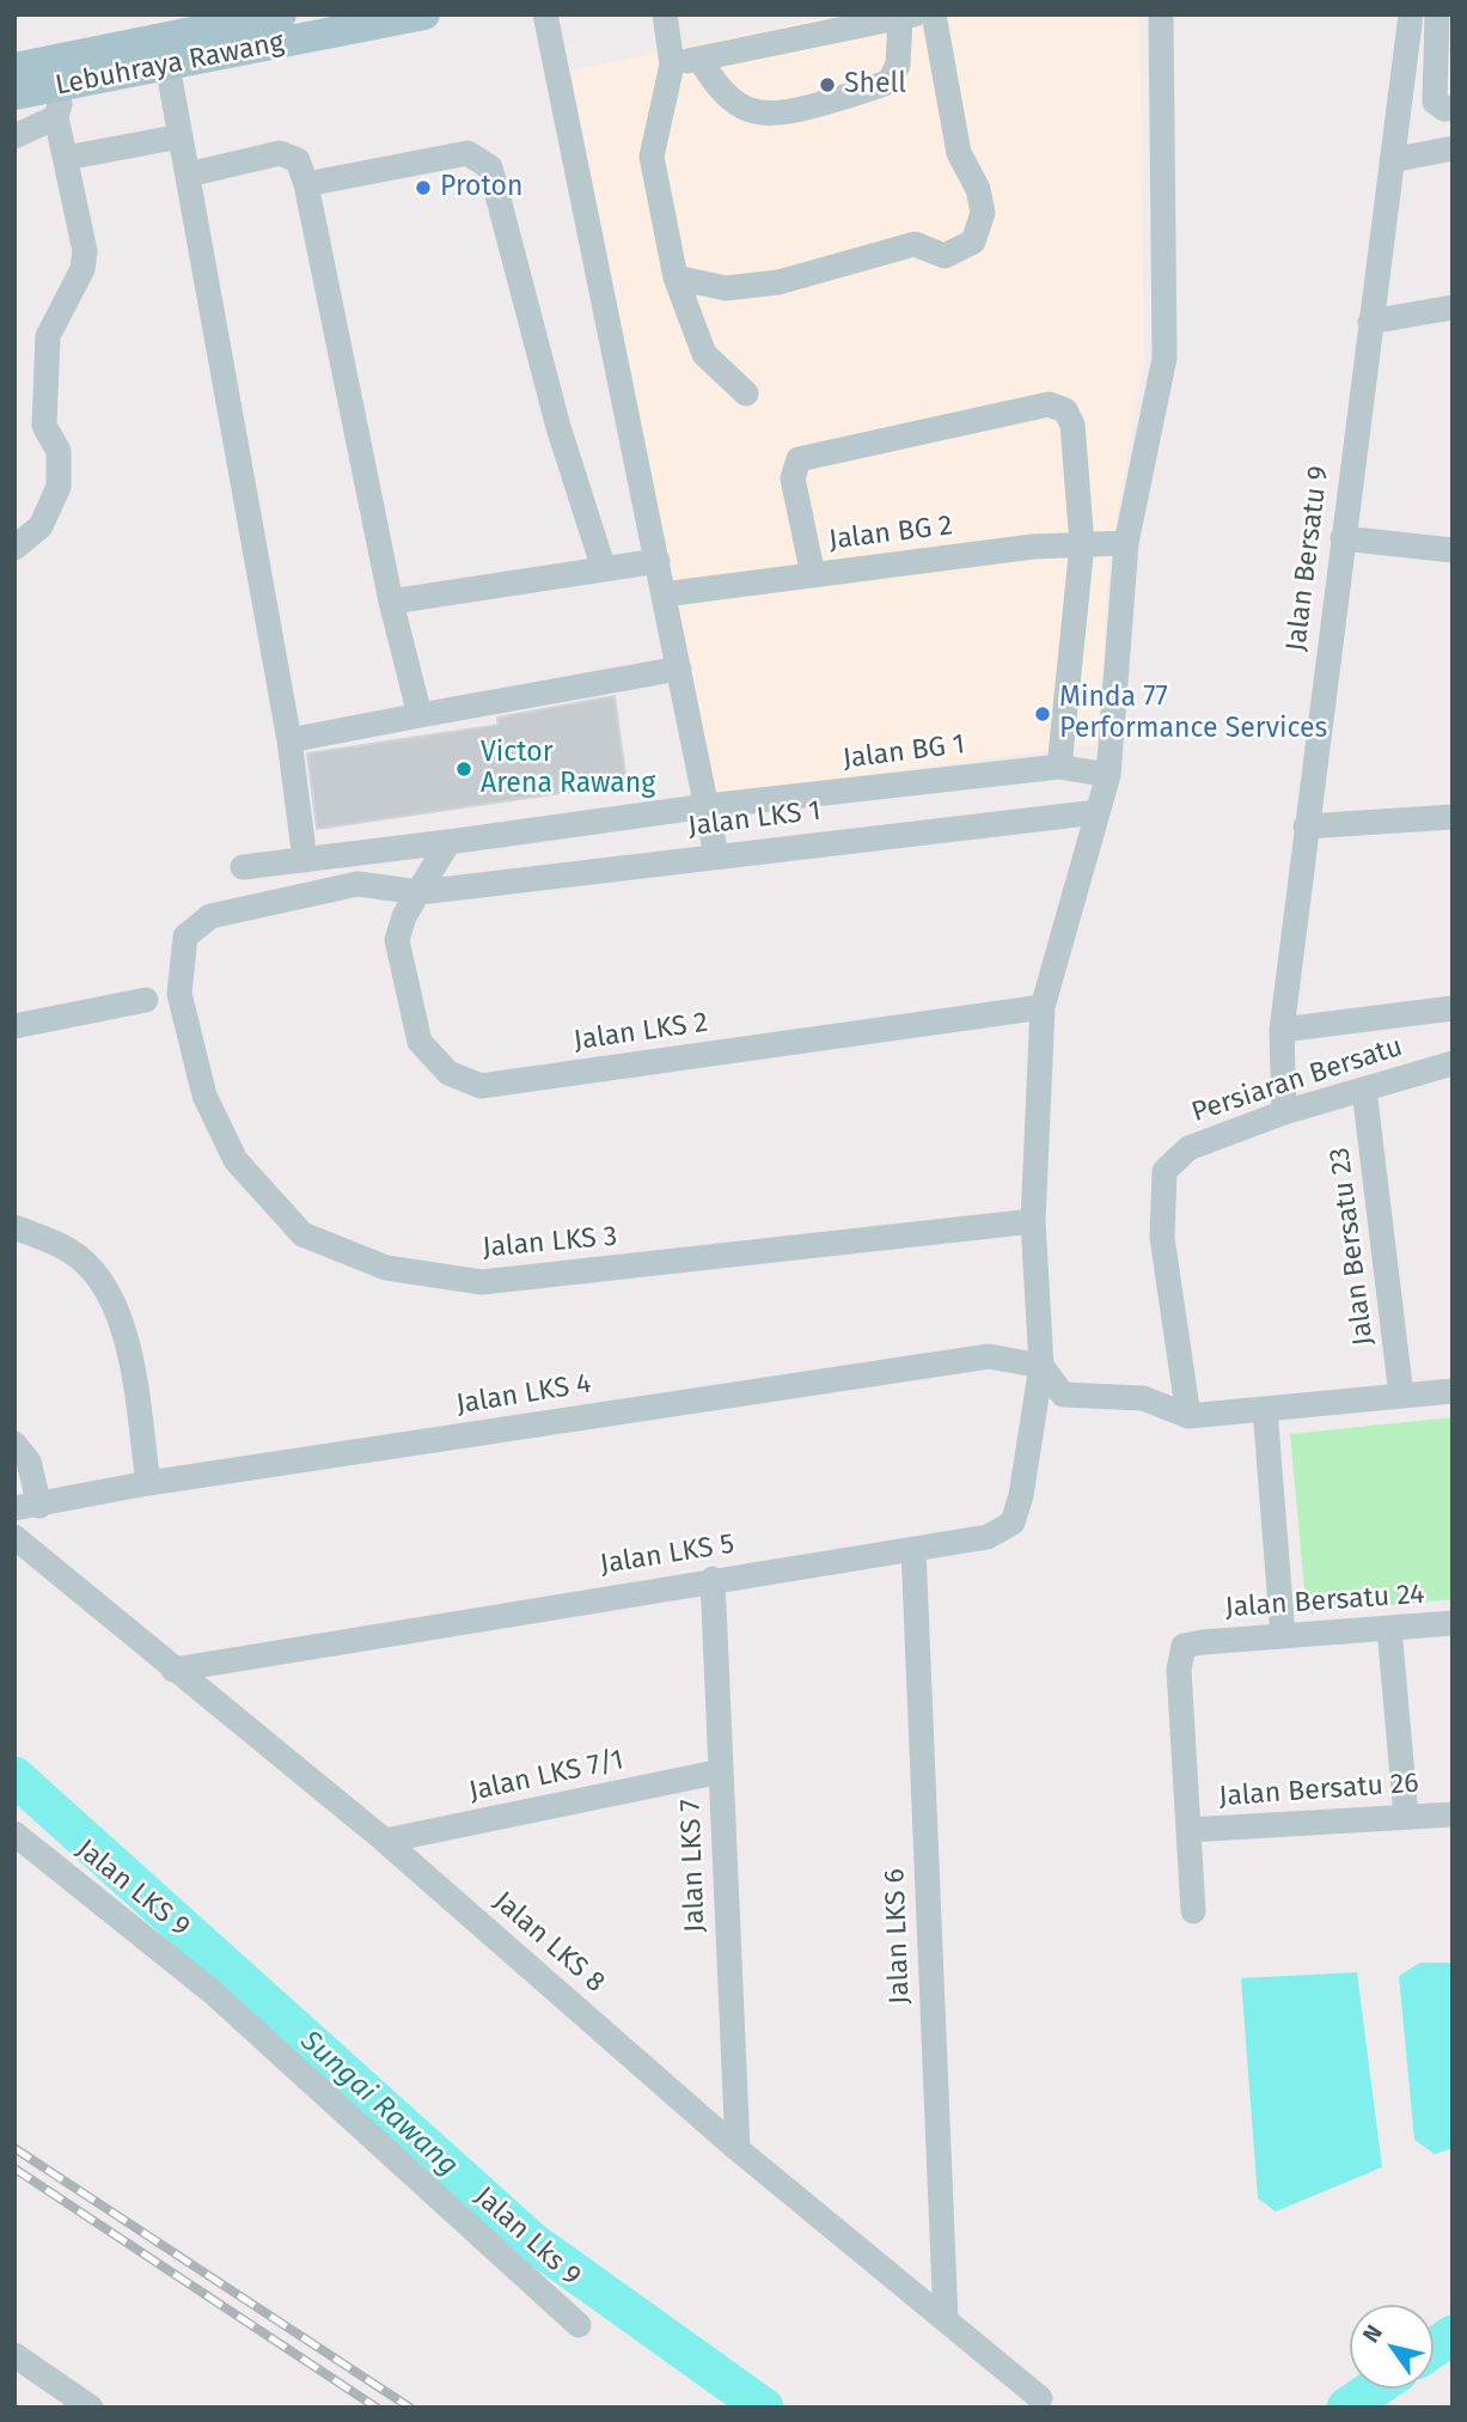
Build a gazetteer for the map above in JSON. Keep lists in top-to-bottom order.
{
  "streets": {
    "main road": ["Lebuhraya Rawang"],
    "street": [
      "Jalan BG 2",
      "Jalan Bersatu 9",
      "Jalan BG 1",
      "Jalan LKS 1",
      "Jalan LKS 2",
      "Persiaran Bersatu",
      "Jalan LKS 3",
      "Jalan Bersatu 23",
      "Jalan LKS 4",
      "Jalan LKS 5",
      "Jalan Bersatu 24",
      "Jalan LKS 7/1",
      "Jalan Bersatu 26",
      "Jalan LKS 7",
      "Jalan LKS 9",
      "Jalan LKS 6",
      "Jalan LKS 8",
      "Jalan Lks 9"
    ]
  },
  "crossings": [
    ["Jalan BG 2", "Jalan LKS 5"],
    ["Jalan Bersatu 9", "Persiaran Bersatu"],
    ["Jalan BG 1", "Jalan LKS 2"],
    ["Jalan BG 1", "Jalan LKS 5"],
    ["Jalan LKS 1", "Jalan LKS 2"],
    ["Jalan LKS 1", "Jalan LKS 3"],
    ["Jalan LKS 1", "Jalan LKS 5"],
    ["Jalan LKS 2", "Jalan LKS 5"],
    ["Persiaran Bersatu", "Jalan Bersatu 23"],
    ["Jalan LKS 3", "Jalan LKS 5"],
    ["Jalan LKS 4", "Jalan LKS 5"],
    ["Jalan LKS 5", "Jalan LKS 7"],
    ["Jalan LKS 5", "Jalan LKS 6"],
    ["Jalan LKS 5", "Jalan LKS 8"],
    ["Jalan Bersatu 24", "Jalan Bersatu 26"],
    ["Jalan LKS 7/1", "Jalan LKS 7"],
    ["Jalan LKS 7/1", "Jalan LKS 8"],
    ["Jalan LKS 7", "Jalan LKS 8"],
    ["Jalan LKS 9", "Jalan Lks 9"],
    ["Jalan LKS 6", "Jalan LKS 8"]
  ],
  "water": ["Sungai Rawang"],
  "places": [
    "Shell",
    "Proton",
    "Minda 77 Performance Services",
    "Victor Arena Rawang"
  ],
  "north": "top left"
}
